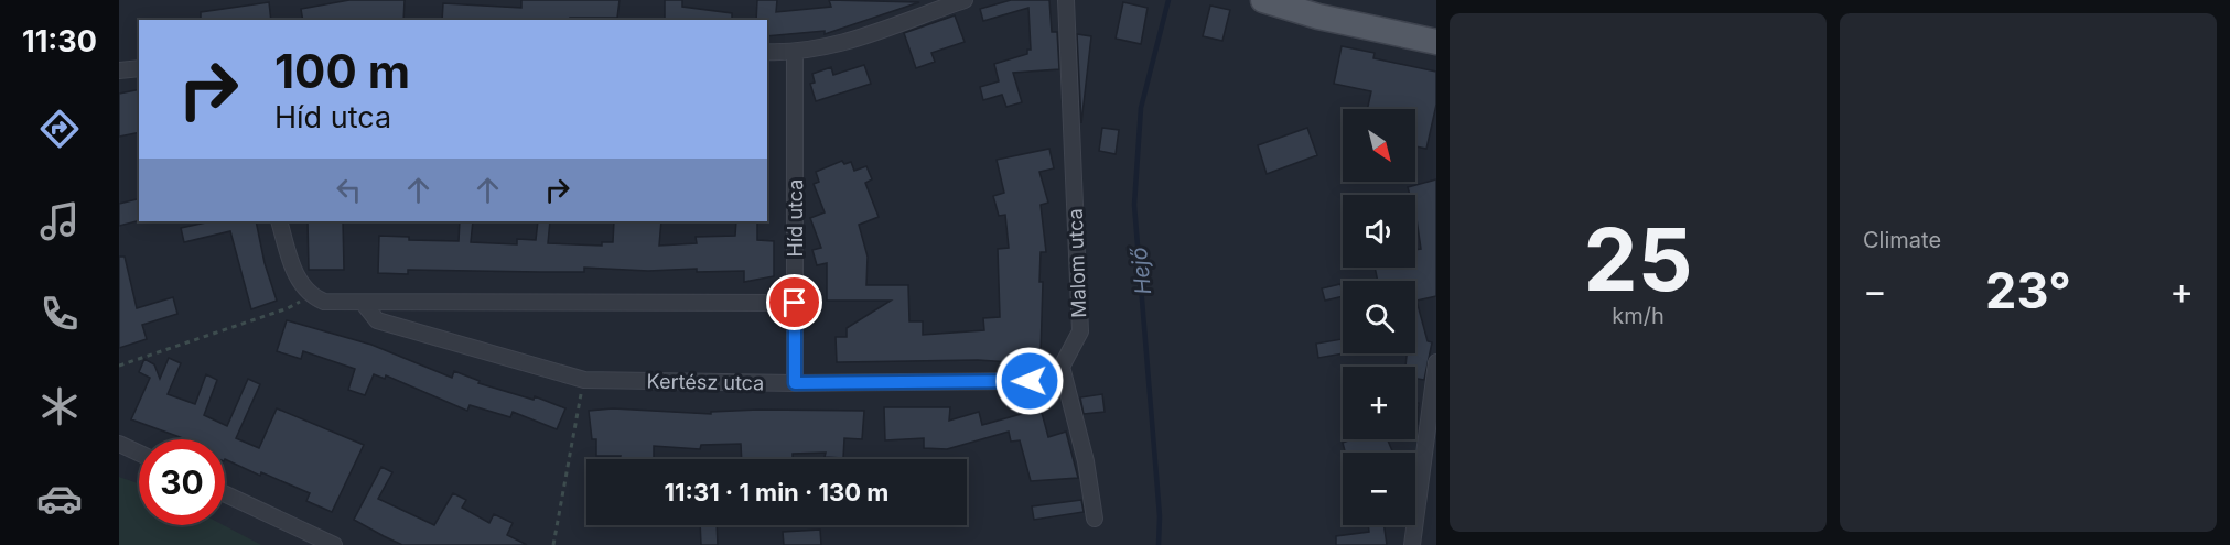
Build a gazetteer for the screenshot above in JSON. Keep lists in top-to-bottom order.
{
  "streets": {
    "street": ["Híd utca", "Malom utca", "Kertész utca"]
  },
  "crossings": [
    ["Híd utca", "Kertész utca"],
    ["Malom utca", "Kertész utca"]
  ],
  "water": ["Hejő"],
  "north": "bottom right",
  "page": {
    "tabs": "11:30",
    "tile": [
      ["25", "km/h"],
      "Climate"
    ],
    "turn": ["100 m", "Híd utca"],
    "map_buttons": ["+", "−"],
    "heat": ["−", "23°", "+"],
    "limit": "30",
    "trip": "11:31 · 1 min · 130 m"
  }
}
